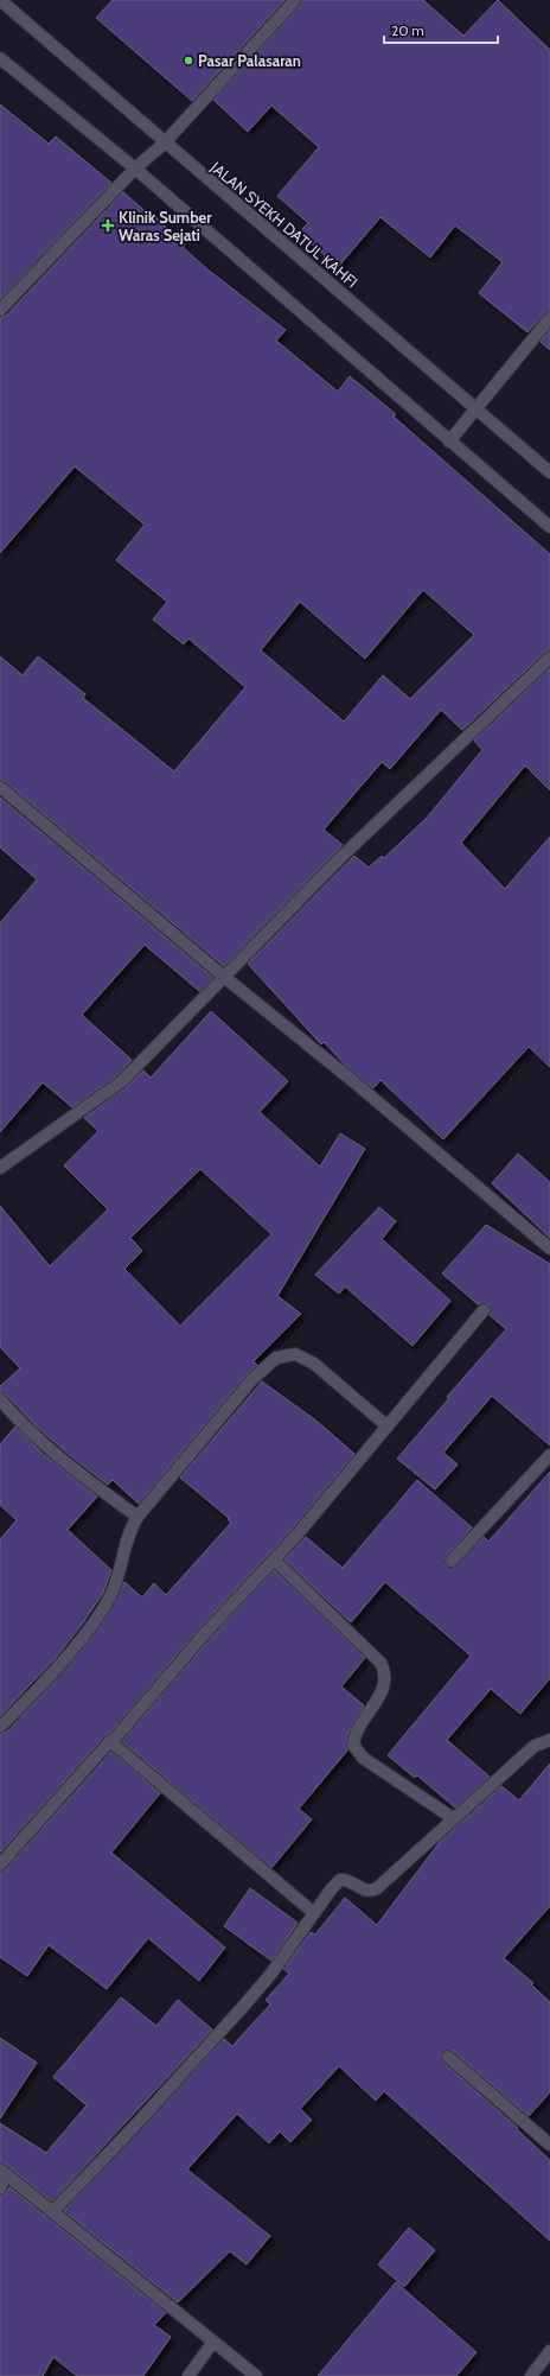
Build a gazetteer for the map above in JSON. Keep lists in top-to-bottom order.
{
  "streets": {
    "street": ["JALAN SYEKH DATUL KAHFI"]
  },
  "places": {
    "other": ["Pasar Palasaran"],
    "health": ["Klinik Sumber Waras Sejati"]
  },
  "scale_bar": "20 m"
}
